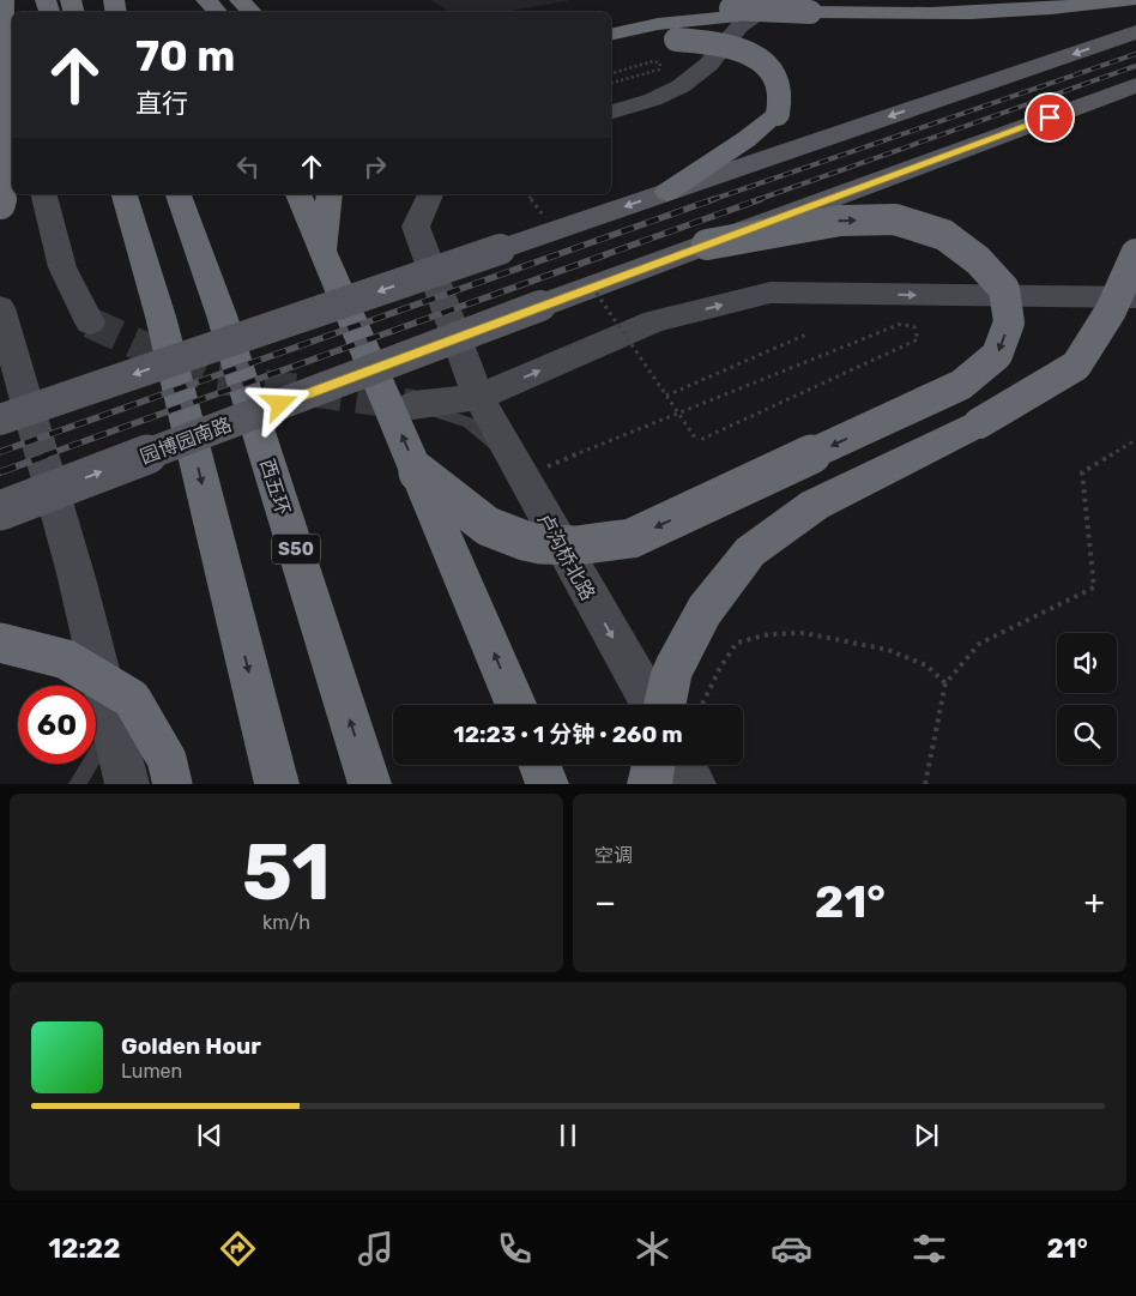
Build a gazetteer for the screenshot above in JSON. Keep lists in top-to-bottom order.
{
  "streets": {
    "highway": ["西五环", "S50"],
    "main road": ["园博园南路"],
    "street": ["卢沟桥北路"]
  },
  "one_way": ["卢沟桥北路"],
  "page": {
    "turn": ["70 m", "直行"],
    "limit": "60",
    "trip": "12:23 · 1 分钟 · 260 m",
    "tile": [
      ["51", "km/h"],
      "空调"
    ],
    "heat": ["−", "21°", "+"],
    "song": ["Golden Hour", "Lumen"],
    "tabs": ["12:22", "21°"]
  }
}
